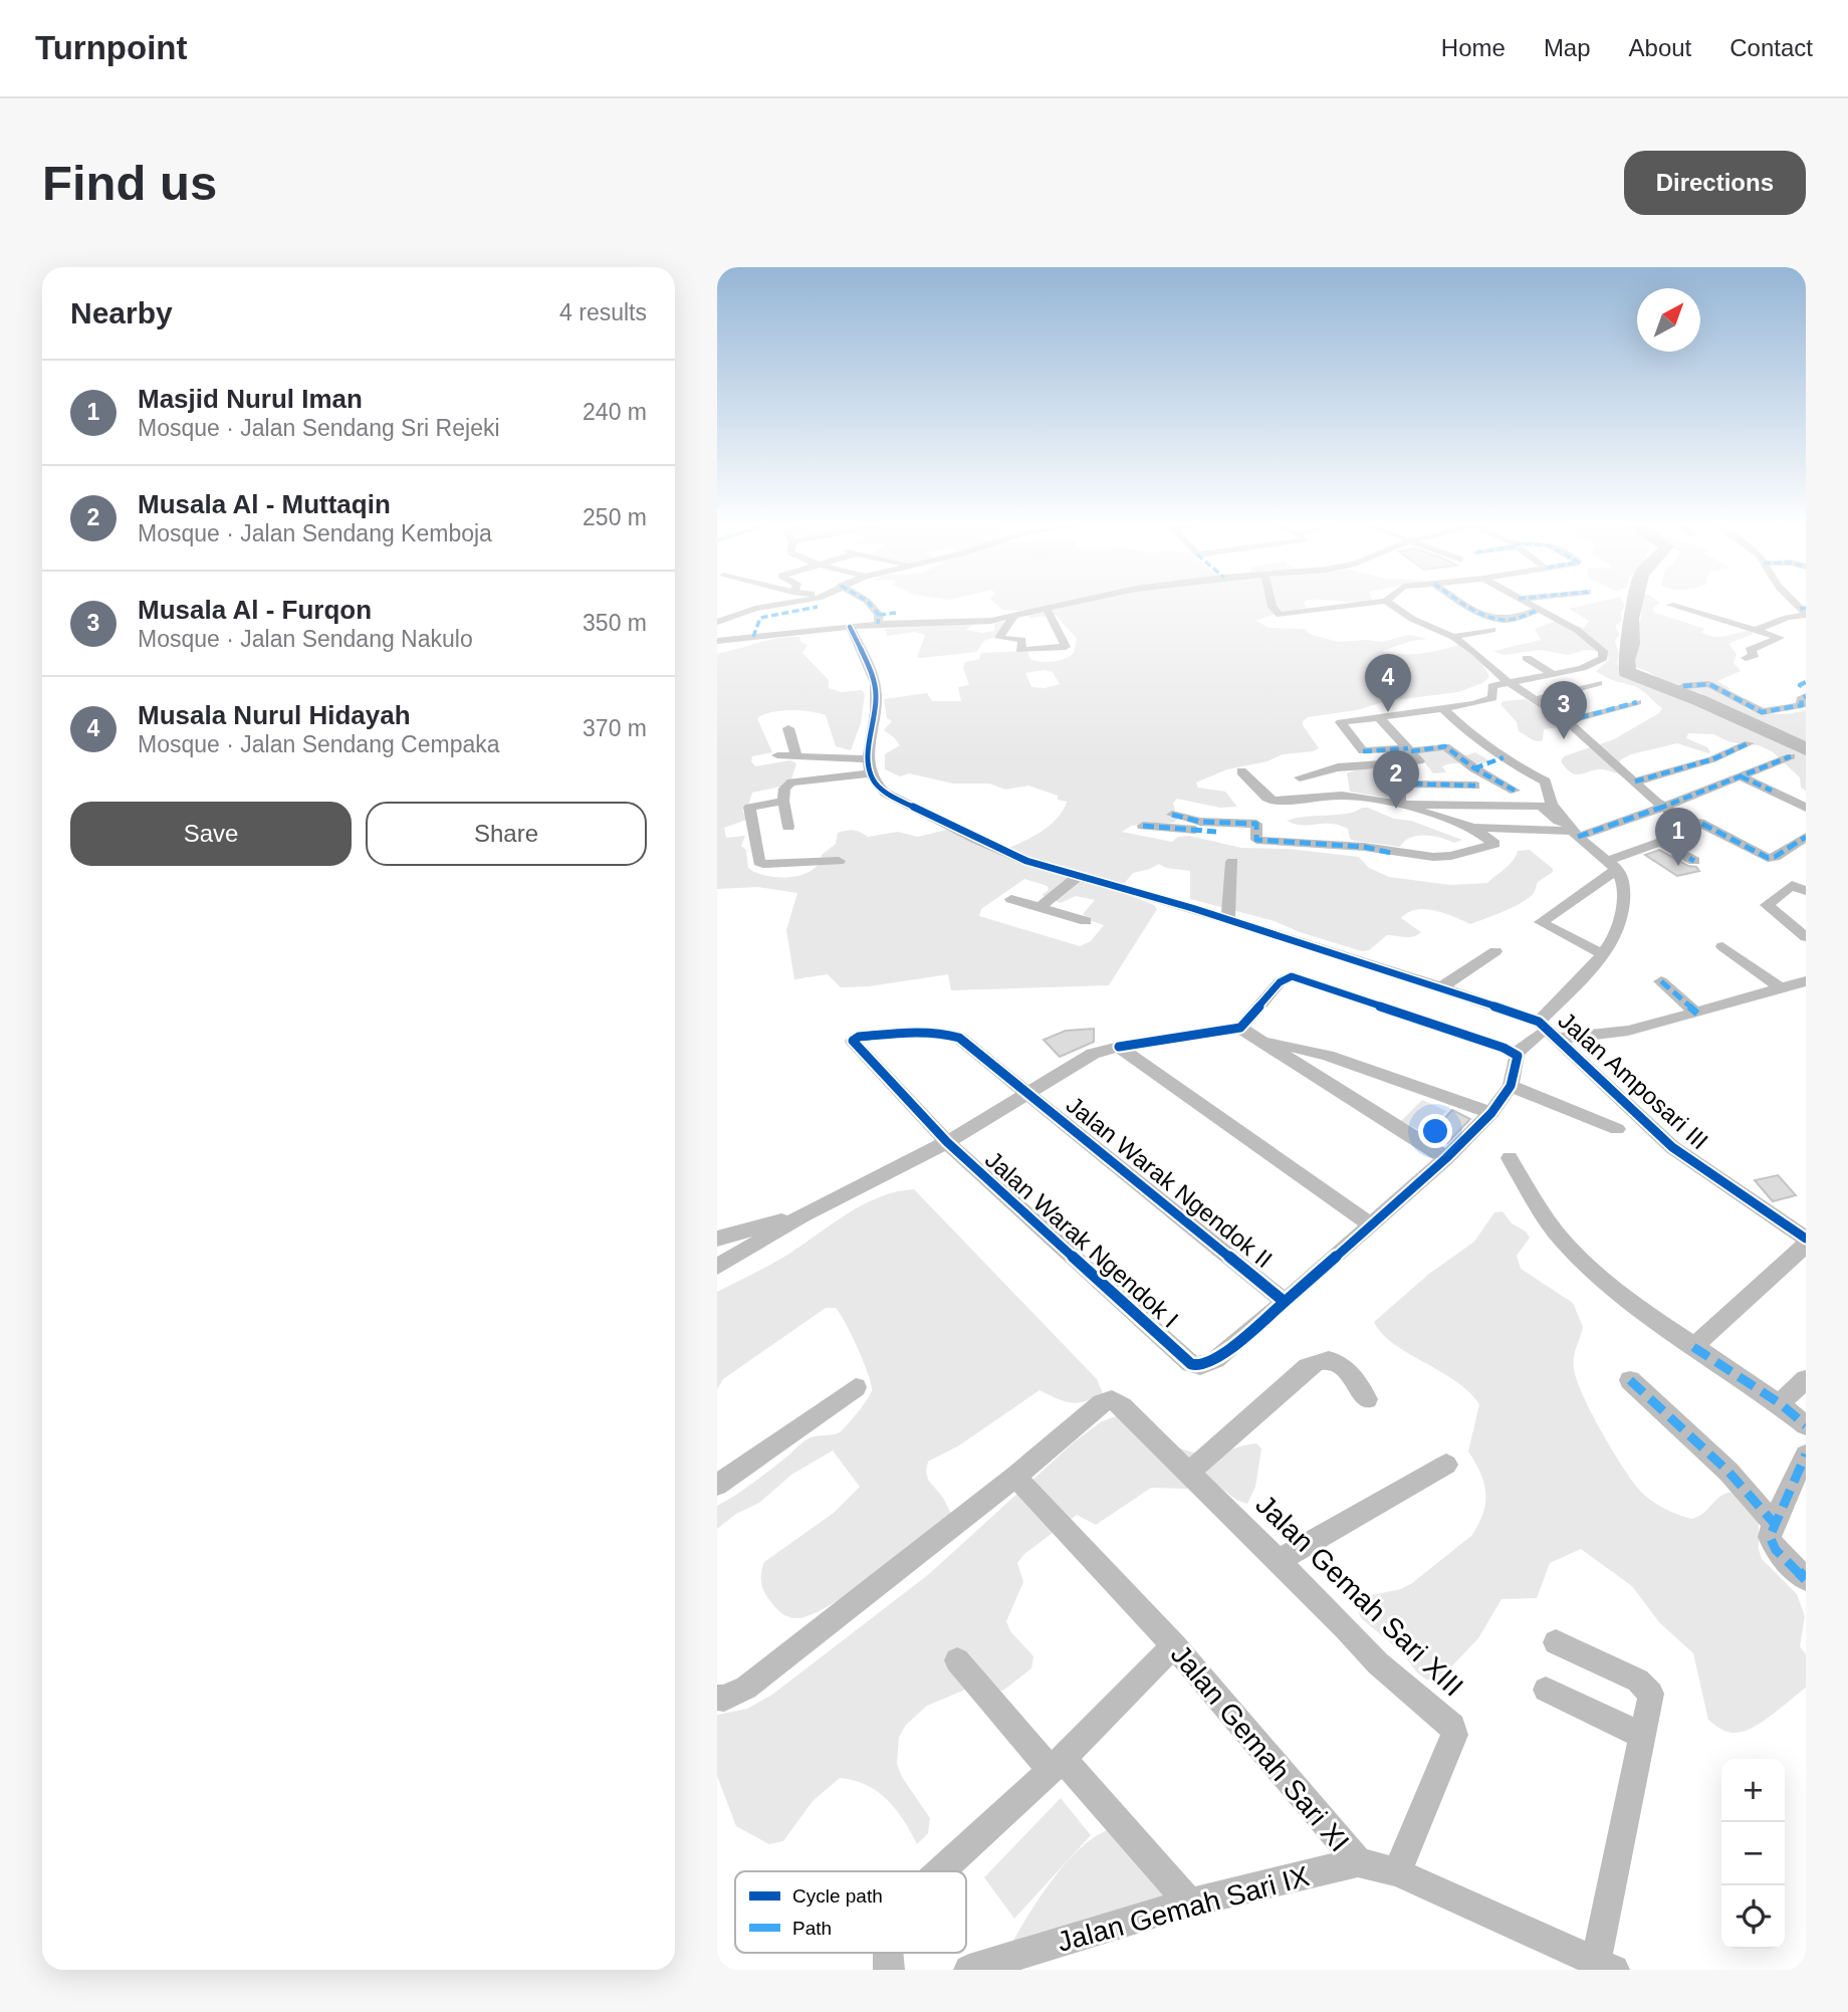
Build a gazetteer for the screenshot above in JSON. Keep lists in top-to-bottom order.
{
  "streets": {
    "street": [
      "Jalan Amposari III",
      "Jalan Warak Ngendok II",
      "Jalan Warak Ngendok I",
      "Jalan Gemah Sari XIII",
      "Jalan Gemah Sari XI",
      "Jalan Gemah Sari IX"
    ]
  },
  "crossings": [
    ["Jalan Warak Ngendok II", "Jalan Warak Ngendok I"],
    ["Jalan Gemah Sari XIII", "Jalan Gemah Sari XI"],
    ["Jalan Gemah Sari XI", "Jalan Gemah Sari IX"]
  ],
  "legend": ["Cycle path", "Path"],
  "north": "top right",
  "page": {
    "header": "Turnpoint",
    "nav": [
      "Home",
      "Map",
      "About",
      "Contact"
    ],
    "buttons": [
      "Directions",
      ["Save", "Share"]
    ],
    "title": "Find us",
    "heading": ["Nearby", "4 results"],
    "list": [
      {
        "mark": "1",
        "name": "Masjid Nurul Iman",
        "note": "Mosque · Jalan Sendang Sri Rejeki",
        "value": "240 m"
      },
      {
        "mark": "2",
        "name": "Musala Al - Muttaqin",
        "note": "Mosque · Jalan Sendang Kemboja",
        "value": "250 m"
      },
      {
        "mark": "3",
        "name": "Musala Al - Furqon",
        "note": "Mosque · Jalan Sendang Nakulo",
        "value": "350 m"
      },
      {
        "mark": "4",
        "name": "Musala Nurul Hidayah",
        "note": "Mosque · Jalan Sendang Cempaka",
        "value": "370 m"
      }
    ],
    "pins": [
      "4",
      "3",
      "2",
      "1"
    ],
    "map_buttons": ["+", "−"]
  }
}
